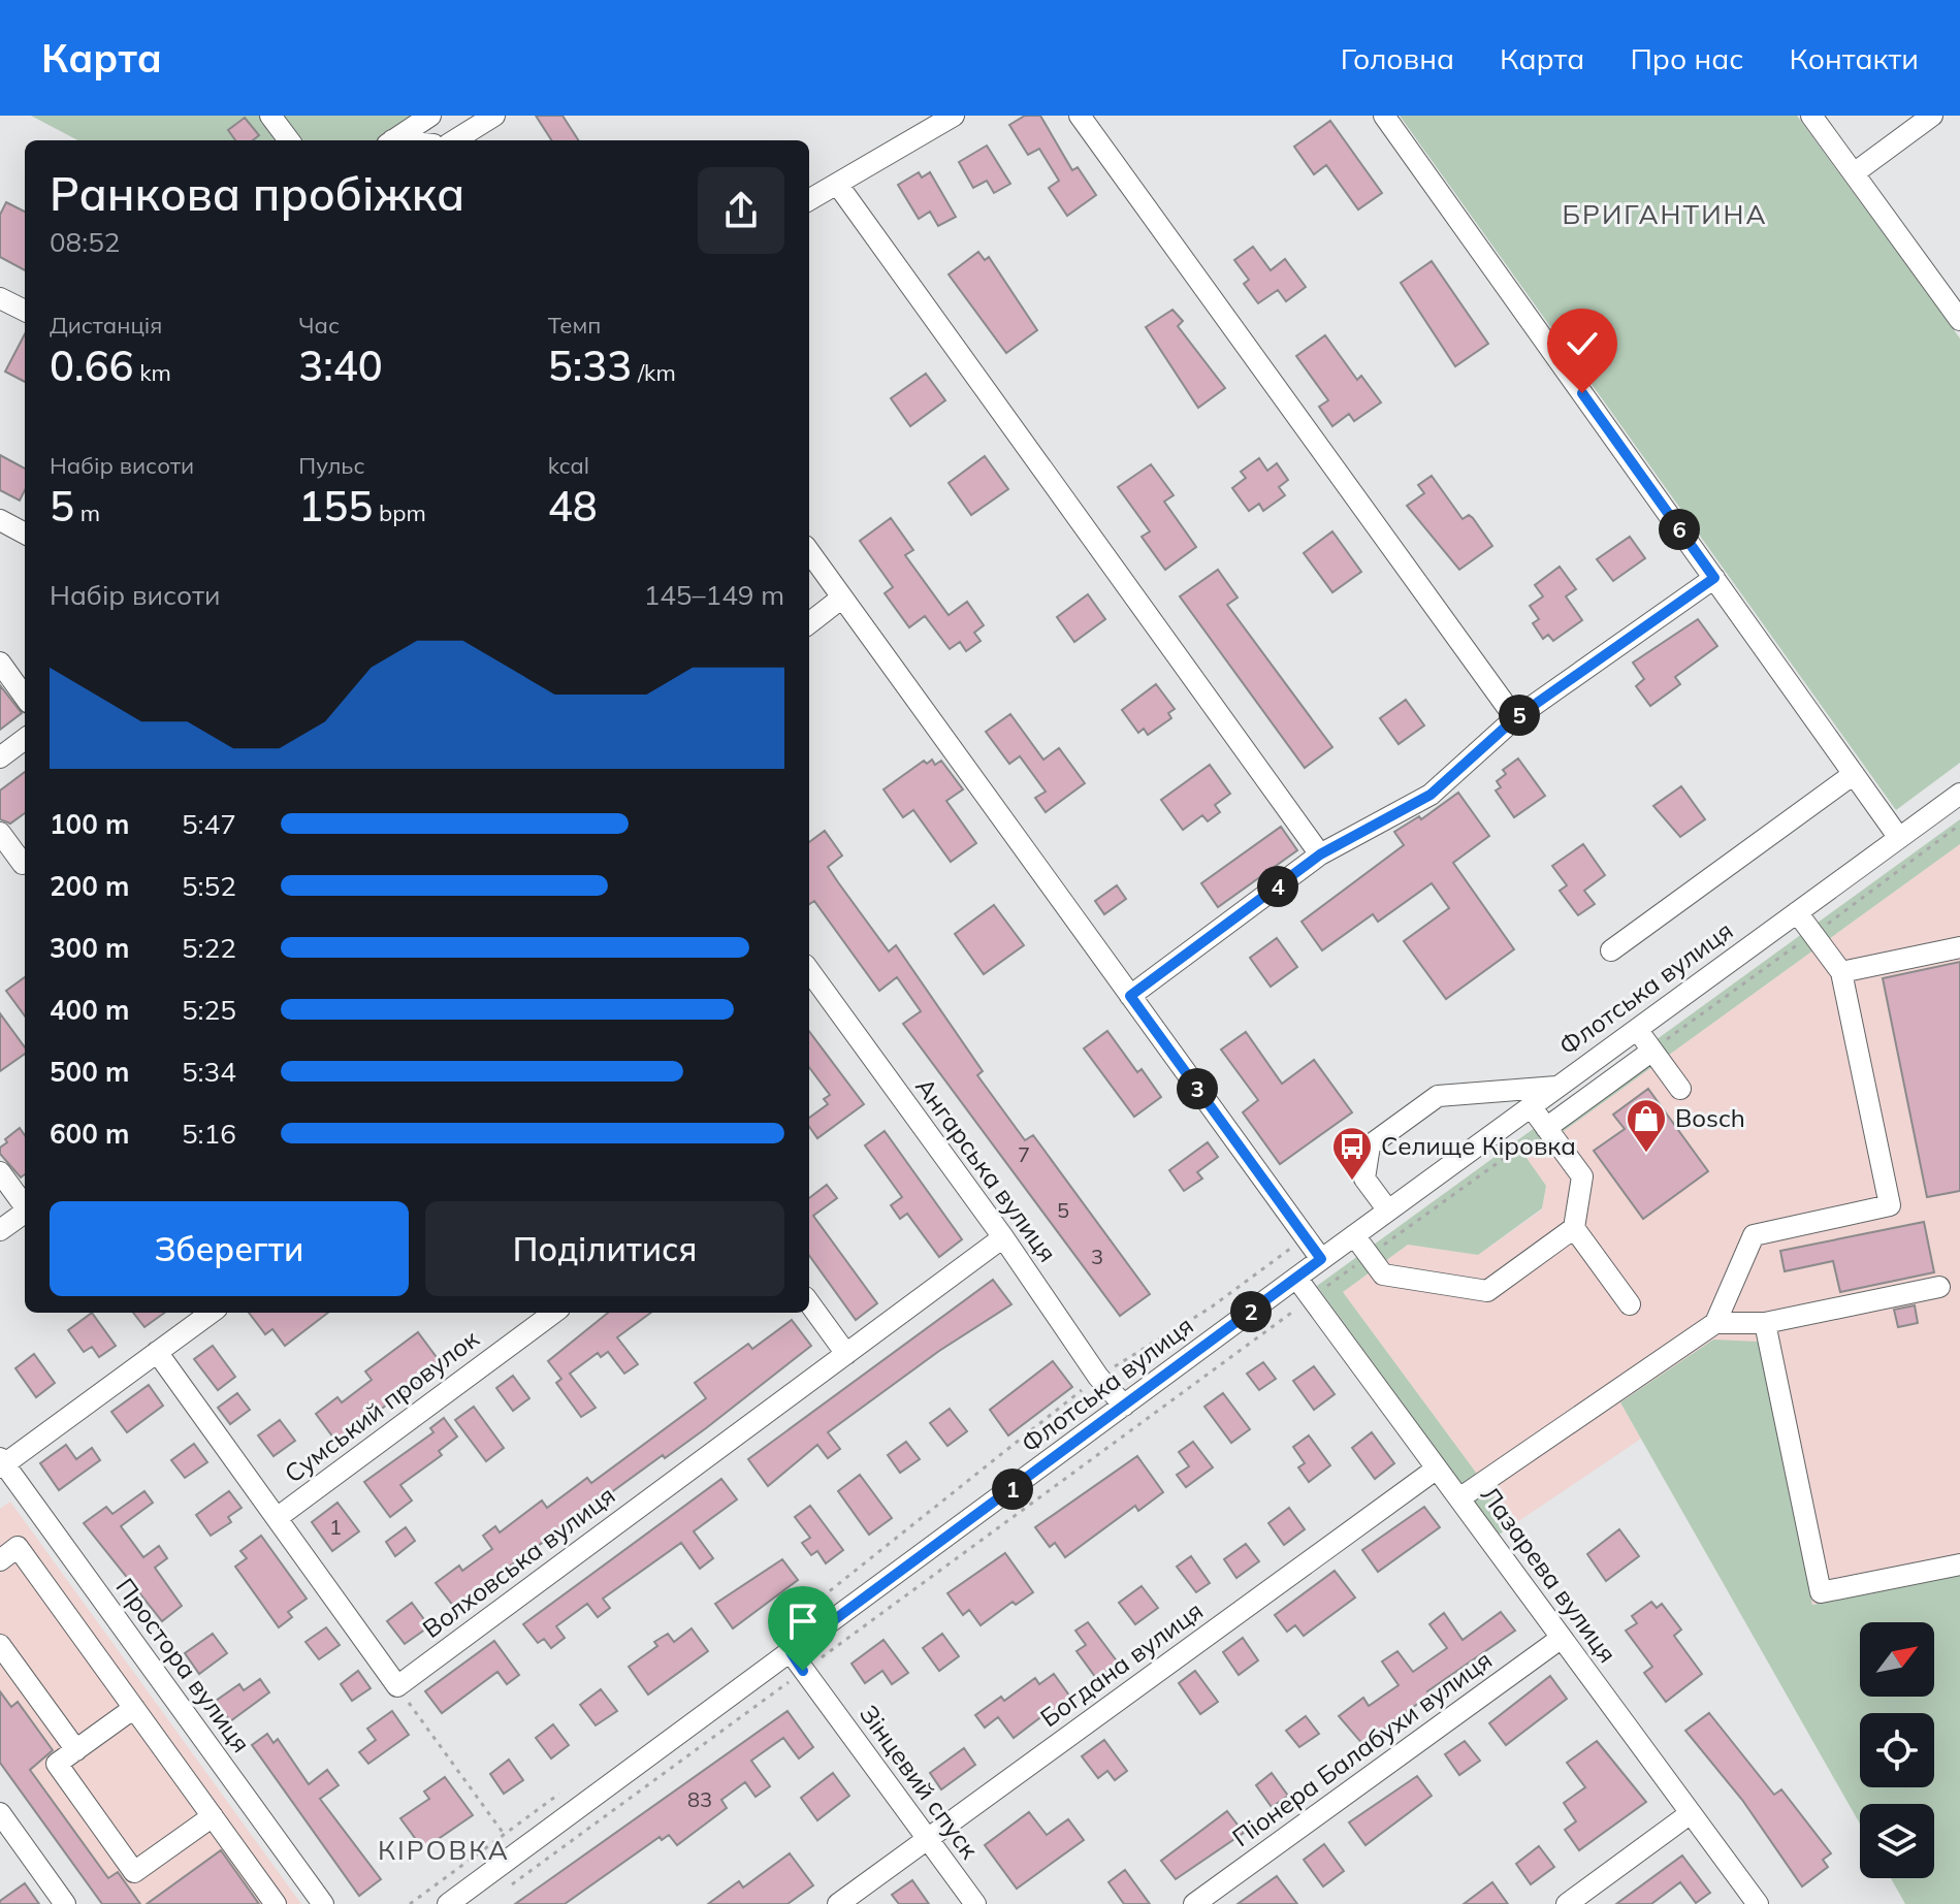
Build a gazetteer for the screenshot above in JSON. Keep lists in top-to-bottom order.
{
  "streets": {
    "street": [
      "Флотська вулиця",
      "Ангарська вулиця",
      "Сумський провулок",
      "Волховська вулиця",
      "Лазарева вулиця",
      "Богдана вулиця",
      "Простора вулиця",
      "Піонера Балабухи вулиця",
      "Зінцевий спуск"
    ]
  },
  "crossings": [
    ["Флотська вулиця", "Ангарська вулиця"],
    ["Флотська вулиця", "Лазарева вулиця"],
    ["Флотська вулиця", "Зінцевий спуск"],
    ["Ангарська вулиця", "Волховська вулиця"],
    ["Лазарева вулиця", "Богдана вулиця"],
    ["Лазарева вулиця", "Піонера Балабухи вулиця"],
    ["Богдана вулиця", "Зінцевий спуск"]
  ],
  "districts": ["БРИГАНТИНА", "КІРОВКА"],
  "places": {
    "shop": ["Bosch"],
    "bus stop": ["Селище Кіровка"]
  },
  "house_numbers": [
    "7",
    "5",
    "3",
    "1",
    "83"
  ],
  "north": "top right",
  "page": {
    "header": "Карта",
    "nav": [
      "Головна",
      "Карта",
      "Про нас",
      "Контакти"
    ],
    "heading": ["Ранкова пробіжка", "08:52"],
    "stats": [
      ["Дистанція", "0.66 km"],
      ["Час", "3:40"],
      ["Темп", "5:33 /km"],
      ["Набір висоти", "5 m"],
      ["Пульс", "155 bpm"],
      ["kcal", "48"]
    ],
    "pins": [
      "6",
      "5",
      "4",
      "3",
      "2",
      "1"
    ],
    "chart": ["Набір висоти", "145–149 m"],
    "list": [
      {
        "name": "100 m",
        "note": "5:47"
      },
      {
        "name": "200 m",
        "note": "5:52"
      },
      {
        "name": "300 m",
        "note": "5:22"
      },
      {
        "name": "400 m",
        "note": "5:25"
      },
      {
        "name": "500 m",
        "note": "5:34"
      },
      {
        "name": "600 m",
        "note": "5:16"
      }
    ],
    "buttons": ["Зберегти", "Поділитися"]
  }
}
